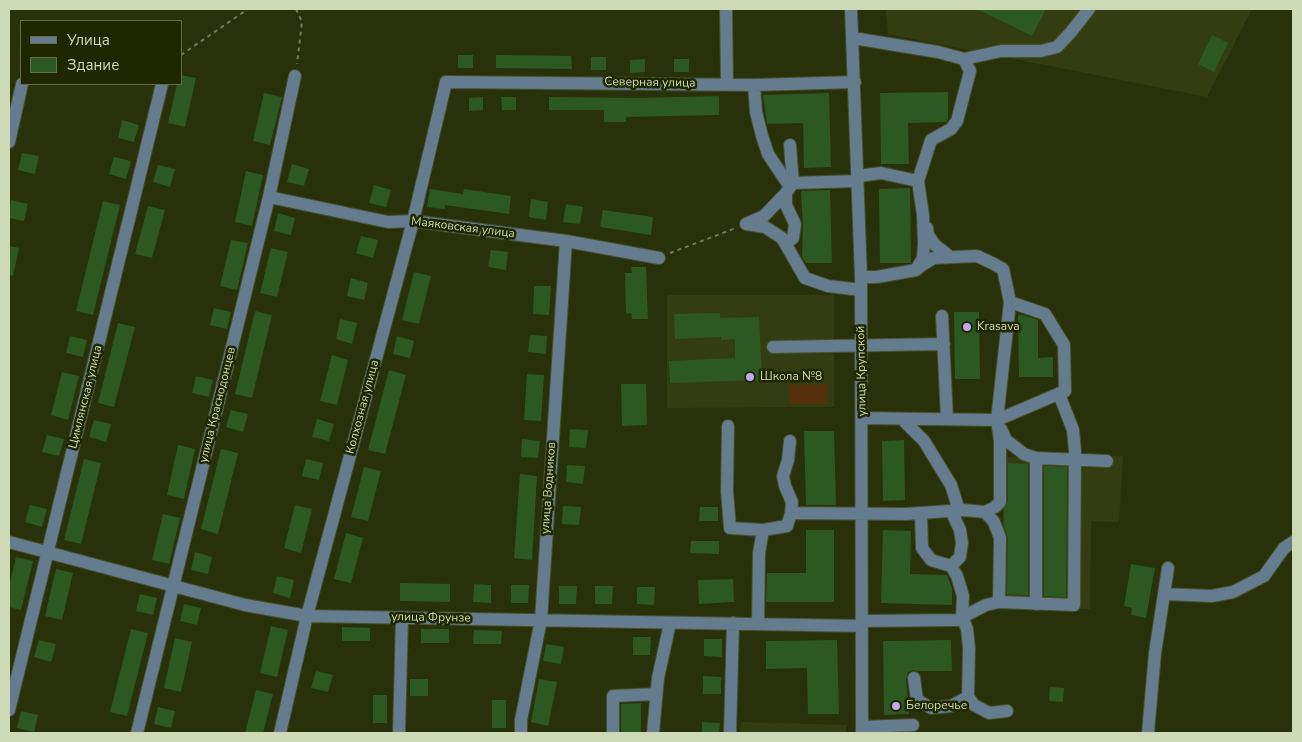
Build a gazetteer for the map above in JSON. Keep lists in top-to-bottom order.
{
  "streets": {
    "street": [
      "Северная улица",
      "Маяковская улица",
      "улица Крупской",
      "Цимлянская улица",
      "улица Краснодонцев",
      "Колхозная улица",
      "улица Водников",
      "улица Фрунзе"
    ]
  },
  "crossings": [
    ["Северная улица", "улица Крупской"],
    ["Северная улица", "Колхозная улица"],
    ["Маяковская улица", "улица Краснодонцев"],
    ["Маяковская улица", "Колхозная улица"],
    ["Маяковская улица", "улица Водников"],
    ["улица Крупской", "улица Фрунзе"],
    ["Цимлянская улица", "улица Фрунзе"],
    ["улица Краснодонцев", "улица Фрунзе"],
    ["Колхозная улица", "улица Фрунзе"],
    ["улица Водников", "улица Фрунзе"]
  ],
  "places": ["Krasava", "Школа №8", "Белоречье"],
  "legend": ["Улица", "Здание"]
}
